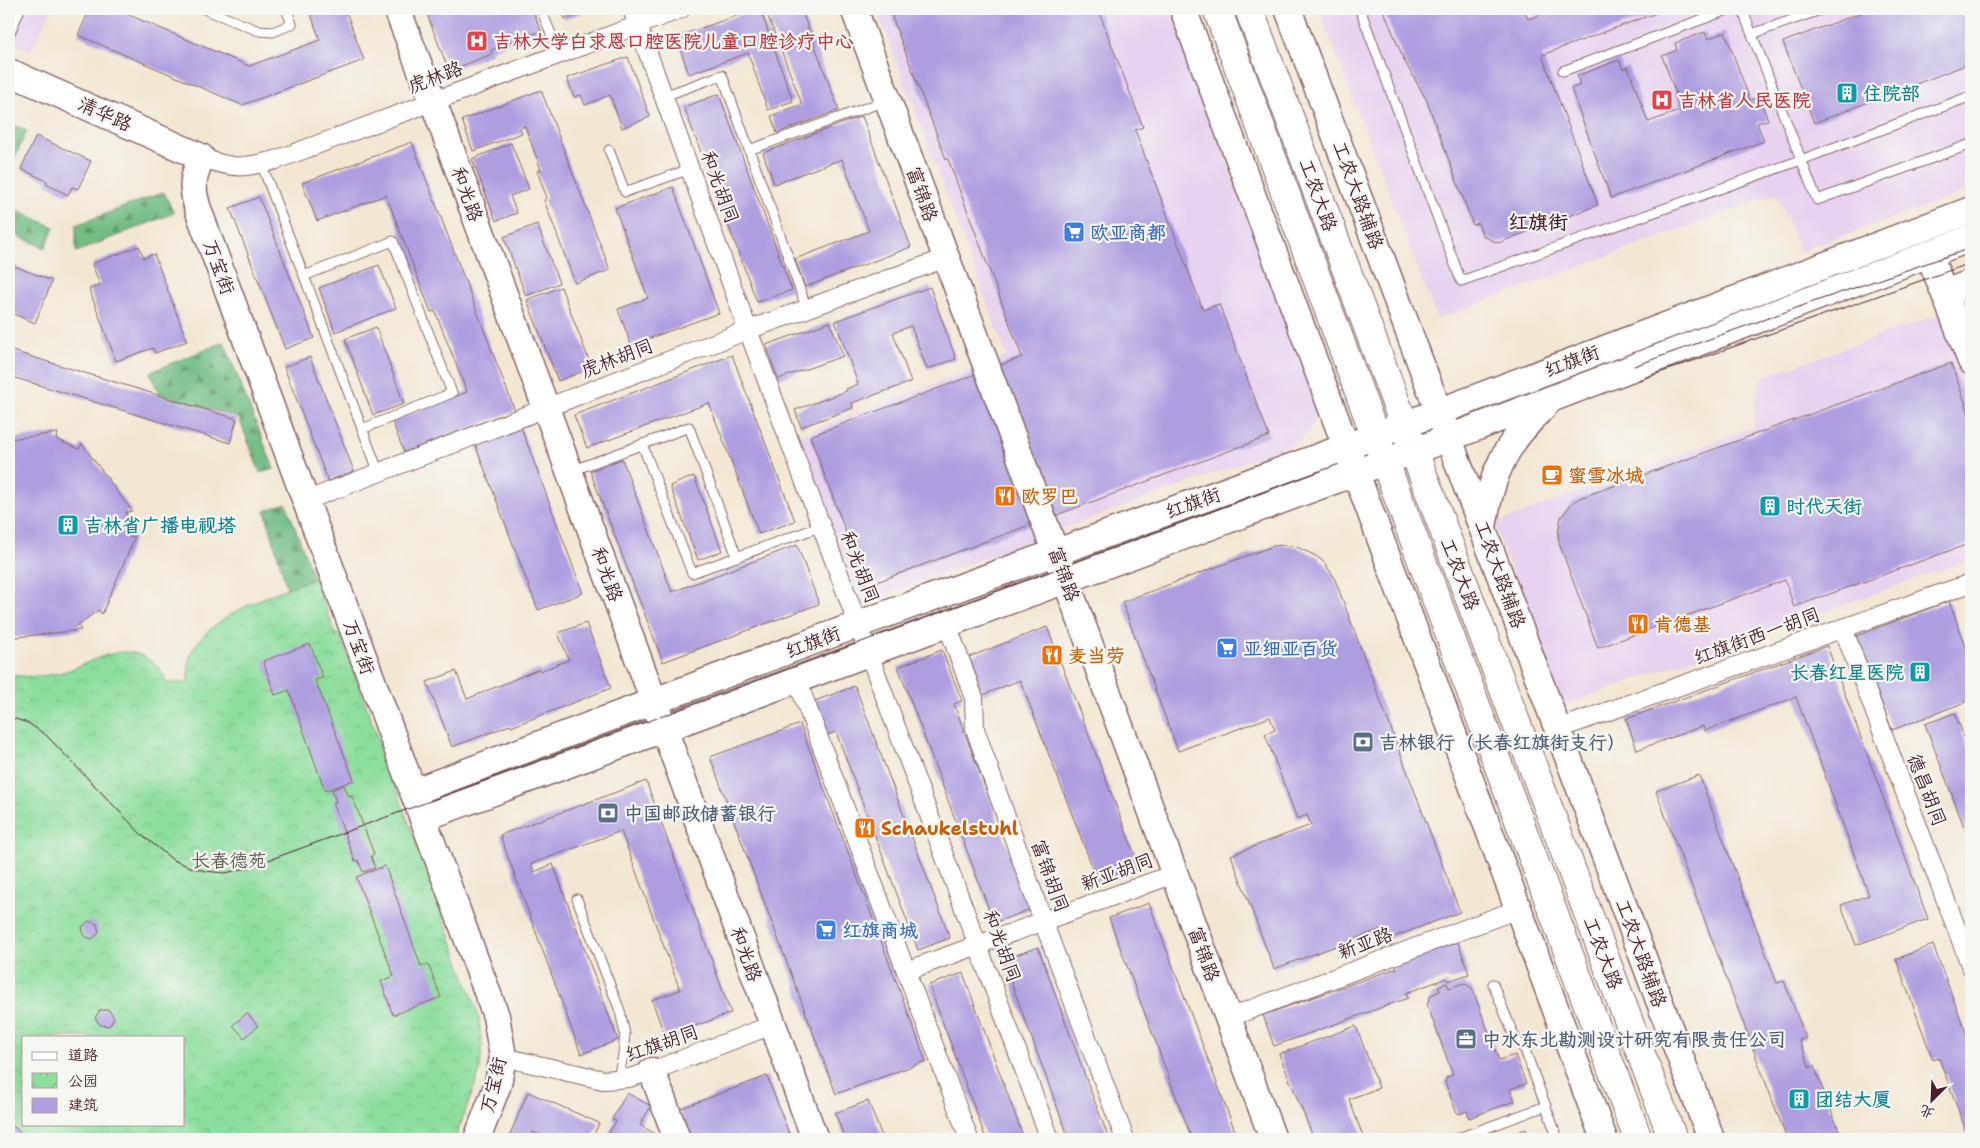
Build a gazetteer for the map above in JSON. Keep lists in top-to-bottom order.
{
  "streets": {
    "main road": ["工农大路"],
    "street": [
      "虎林路",
      "清华路",
      "和光胡同",
      "和光路",
      "富锦路",
      "工农大路辅路",
      "万宝街",
      "虎林胡同",
      "红旗街",
      "红旗街西一胡同",
      "德昌胡同",
      "新亚胡同",
      "富锦胡同",
      "新亚路",
      "红旗胡同"
    ]
  },
  "crossings": [
    ["虎林路", "清华路"],
    ["虎林路", "和光胡同"],
    ["虎林路", "和光路"],
    ["虎林路", "万宝街"],
    ["清华路", "万宝街"],
    ["和光胡同", "虎林胡同"],
    ["和光胡同", "红旗街"],
    ["和光胡同", "新亚胡同"],
    ["和光路", "虎林胡同"],
    ["和光路", "红旗街"],
    ["和光路", "红旗胡同"],
    ["富锦路", "虎林胡同"],
    ["富锦路", "红旗街"],
    ["富锦路", "新亚胡同"],
    ["富锦路", "新亚路"],
    ["工农大路", "红旗街"],
    ["工农大路辅路", "红旗街"],
    ["工农大路辅路", "红旗街西一胡同"],
    ["万宝街", "虎林胡同"],
    ["万宝街", "红旗街"],
    ["万宝街", "红旗胡同"],
    ["红旗街", "富锦胡同"],
    ["红旗街西一胡同", "德昌胡同"],
    ["新亚胡同", "富锦胡同"]
  ],
  "districts": ["红旗街"],
  "parks": ["长春德苑"],
  "places": {
    "hospital": ["吉林大学白求恩口腔医院儿童口腔诊疗中心", "吉林省人民医院"],
    "building": [
      "住院部",
      "时代天街",
      "吉林省广播电视塔",
      "长春红星医院",
      "团结大厦"
    ],
    "supermarket": ["欧亚商都", "亚细亚百货", "红旗商城"],
    "cafe": ["蜜雪冰城"],
    "restaurant": [
      "欧罗巴",
      "肯德基",
      "麦当劳",
      "Schaukelstuhl"
    ],
    "bank": ["吉林银行（长春红旗街支行）", "中国邮政储蓄银行"],
    "office": ["中水东北勘测设计研究有限责任公司"]
  },
  "legend": ["道路", "公园", "建筑"],
  "north": "bottom left"
}
